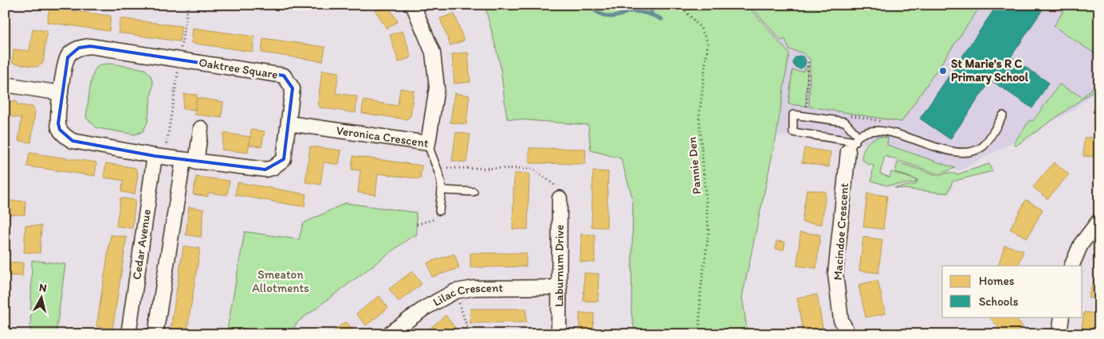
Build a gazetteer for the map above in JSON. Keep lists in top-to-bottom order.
{
  "streets": {
    "street": [
      "Oaktree Square",
      "Veronica Crescent",
      "Macindoe Crescent",
      "Cedar Avenue",
      "Laburnum Drive",
      "Lilac Crescent"
    ],
    "path": ["Pannie Den"]
  },
  "crossings": [
    ["Oaktree Square", "Veronica Crescent"],
    ["Oaktree Square", "Cedar Avenue"],
    ["Laburnum Drive", "Lilac Crescent"]
  ],
  "parks": ["Smeaton Allotments"],
  "places": ["St Marie's R C Primary School"],
  "legend": ["Homes", "Schools"],
  "north": "top"
}
